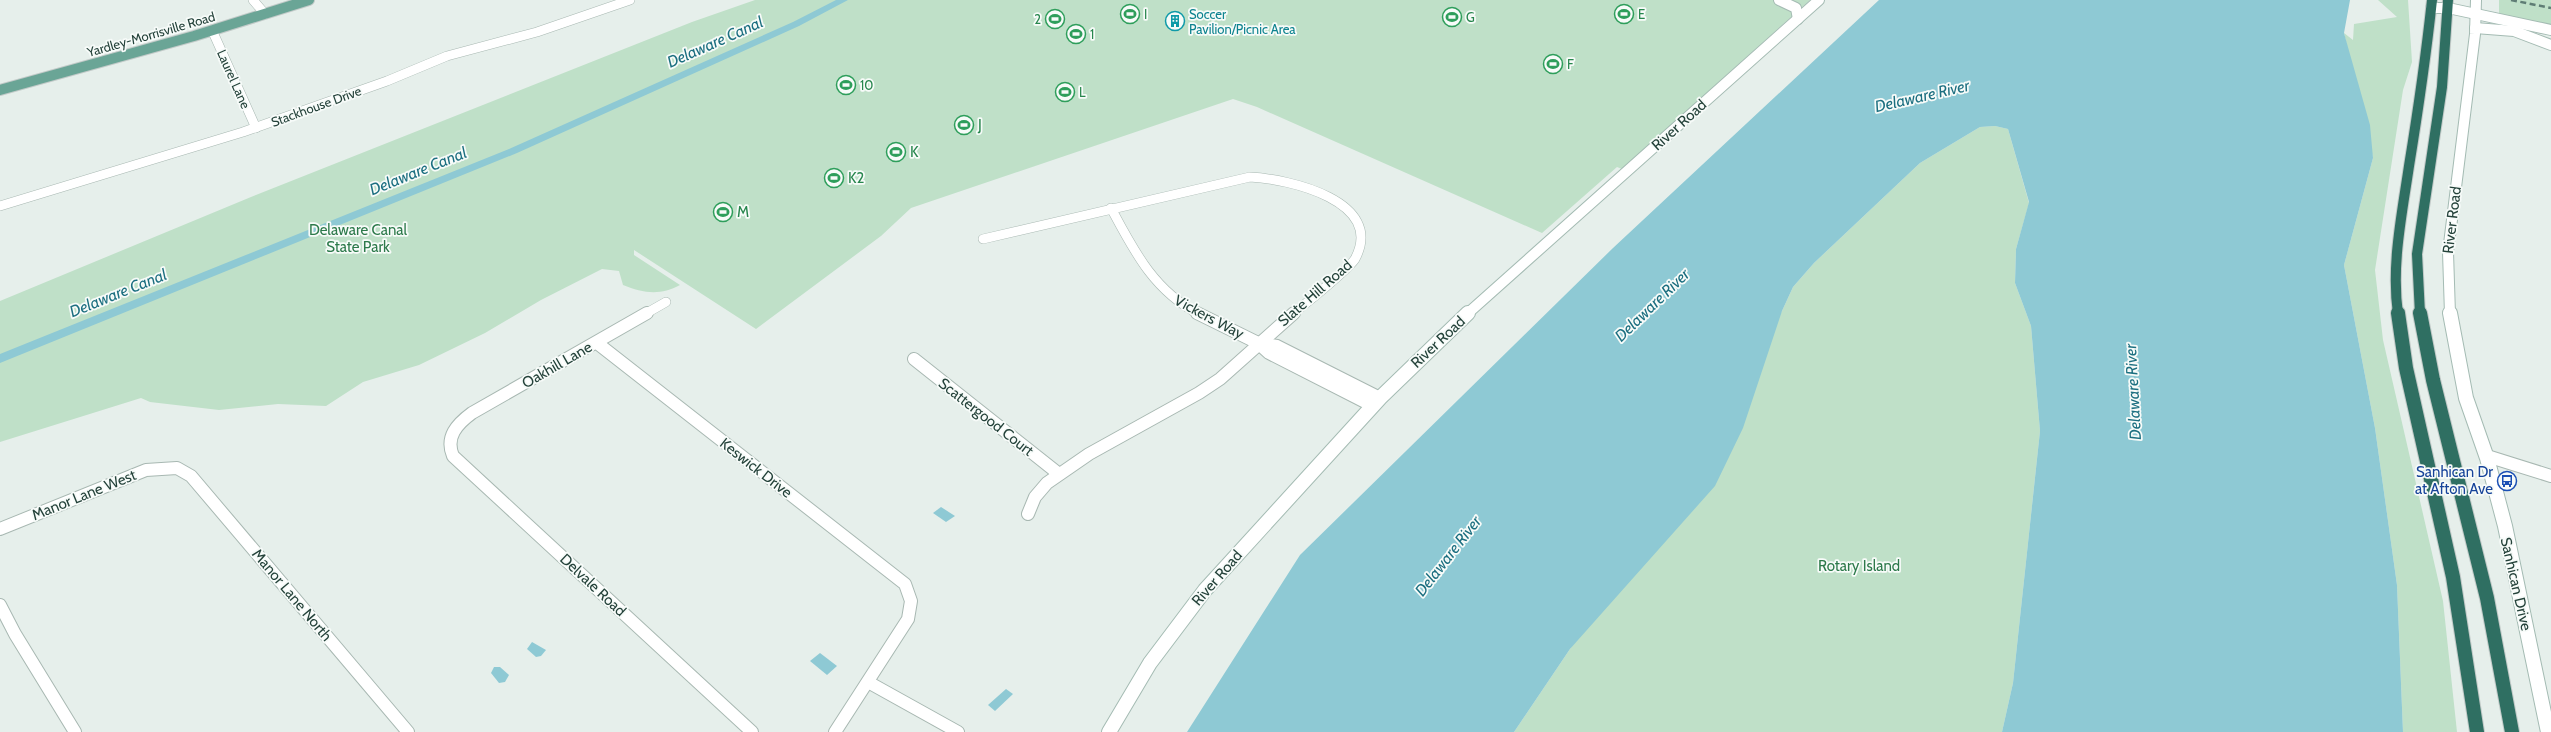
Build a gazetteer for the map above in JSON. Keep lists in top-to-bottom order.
{
  "streets": {
    "highway": ["River Road"],
    "main road": ["Yardley-Morrisville Road", "Sanhican Drive"],
    "street": [
      "Laurel Lane",
      "Stackhouse Drive",
      "Slate Hill Road",
      "Vickers Way",
      "Oakhill Lane",
      "Scattergood Court",
      "Keswick Drive",
      "Manor Lane West",
      "Delvale Road",
      "Manor Lane North"
    ]
  },
  "crossings": [
    ["Yardley-Morrisville Road", "Laurel Lane"],
    ["Laurel Lane", "Stackhouse Drive"],
    ["River Road", "Vickers Way"],
    ["River Road", "Sanhican Drive"],
    ["Slate Hill Road", "Vickers Way"],
    ["Slate Hill Road", "Scattergood Court"],
    ["Oakhill Lane", "Keswick Drive"],
    ["Oakhill Lane", "Delvale Road"],
    ["Manor Lane West", "Manor Lane North"]
  ],
  "water": ["Delaware Canal", "Delaware River"],
  "parks": ["Delaware Canal State Park", "Rotary Island"],
  "places": {
    "sports": [
      "I",
      "E",
      "G",
      "2",
      "1",
      "F",
      "10",
      "L",
      "J",
      "K",
      "K2",
      "M"
    ],
    "building": ["Soccer Pavilion/Picnic Area"],
    "bus stop": ["Sanhican Dr at Afton Ave"]
  }
}
